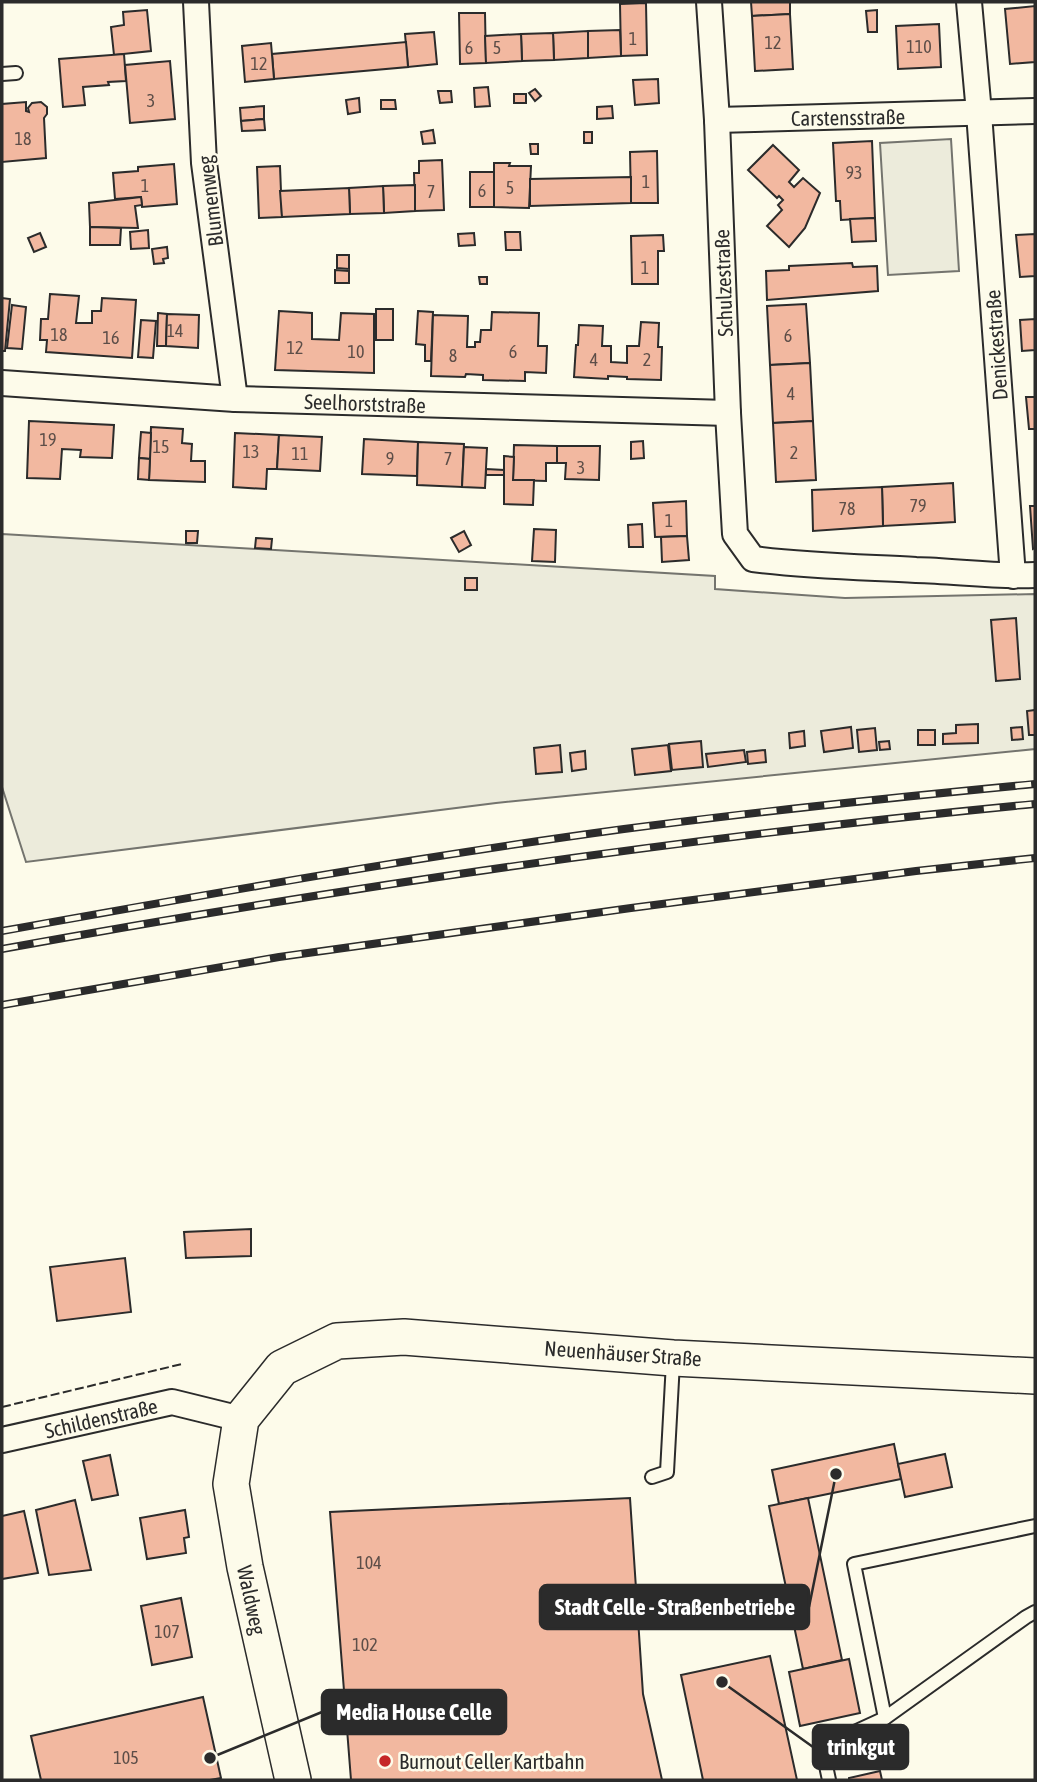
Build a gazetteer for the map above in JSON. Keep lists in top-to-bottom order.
{
  "streets": {
    "street": [
      "Carstensstraße",
      "Blumenweg",
      "Schulzestraße",
      "Denickestraße",
      "Seelhorststraße",
      "Neuenhäuser Straße",
      "Schildenstraße",
      "Waldweg"
    ]
  },
  "crossings": [
    ["Carstensstraße", "Schulzestraße"],
    ["Carstensstraße", "Denickestraße"],
    ["Blumenweg", "Seelhorststraße"],
    ["Schulzestraße", "Denickestraße"],
    ["Schulzestraße", "Seelhorststraße"],
    ["Neuenhäuser Straße", "Schildenstraße"],
    ["Neuenhäuser Straße", "Waldweg"],
    ["Schildenstraße", "Waldweg"]
  ],
  "places": [
    "Stadt Celle - Straßenbetriebe",
    "trinkgut",
    "Media House Celle",
    "Burnout Celler Kartbahn"
  ],
  "house_numbers": [
    "1",
    "12",
    "110",
    "6",
    "5",
    "12",
    "3",
    "18",
    "93",
    "1",
    "1",
    "5",
    "6",
    "7",
    "1",
    "14",
    "18",
    "6",
    "16",
    "12",
    "10",
    "6",
    "8",
    "4",
    "2",
    "4",
    "19",
    "15",
    "13",
    "2",
    "11",
    "9",
    "7",
    "3",
    "79",
    "78",
    "1",
    "104",
    "107",
    "102",
    "105"
  ]
}
